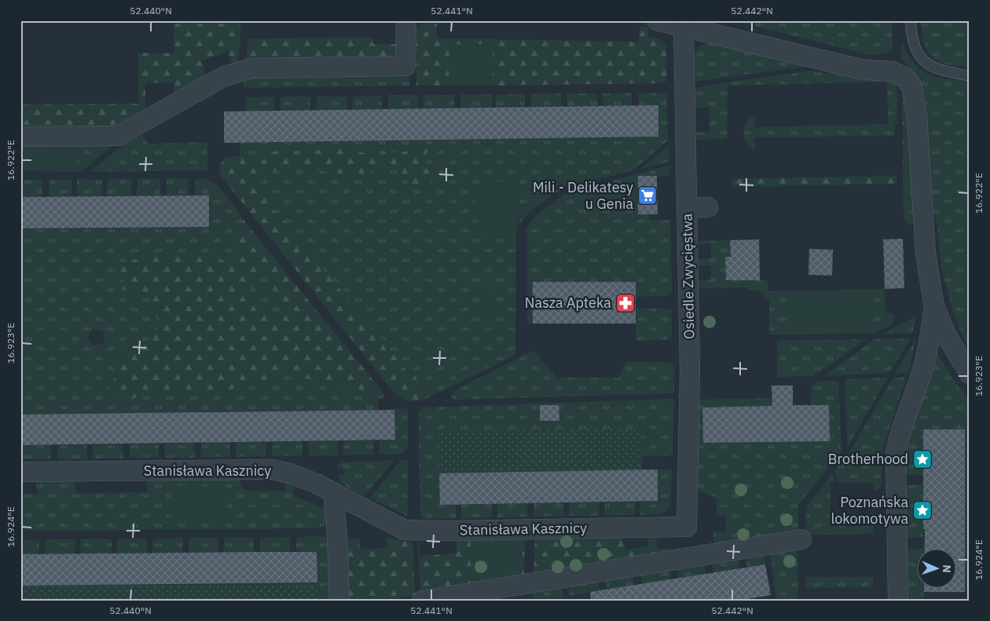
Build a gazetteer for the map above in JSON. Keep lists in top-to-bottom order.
{
  "streets": {
    "street": ["Osiedle Zwycięstwa", "Stanisława Kasznicy"]
  },
  "crossings": [
    ["Osiedle Zwycięstwa", "Stanisława Kasznicy"]
  ],
  "places": {
    "supermarket": ["Mili - Delikatesy u Genia"],
    "pharmacy": ["Nasza Apteka"],
    "place": ["Brotherhood", "Poznańska lokomotywa"]
  },
  "north": "right",
  "coordinates": [
    "52.440°N",
    "52.441°N",
    "52.442°N",
    "16.922°E",
    "16.923°E",
    "16.924°E"
  ]
}
